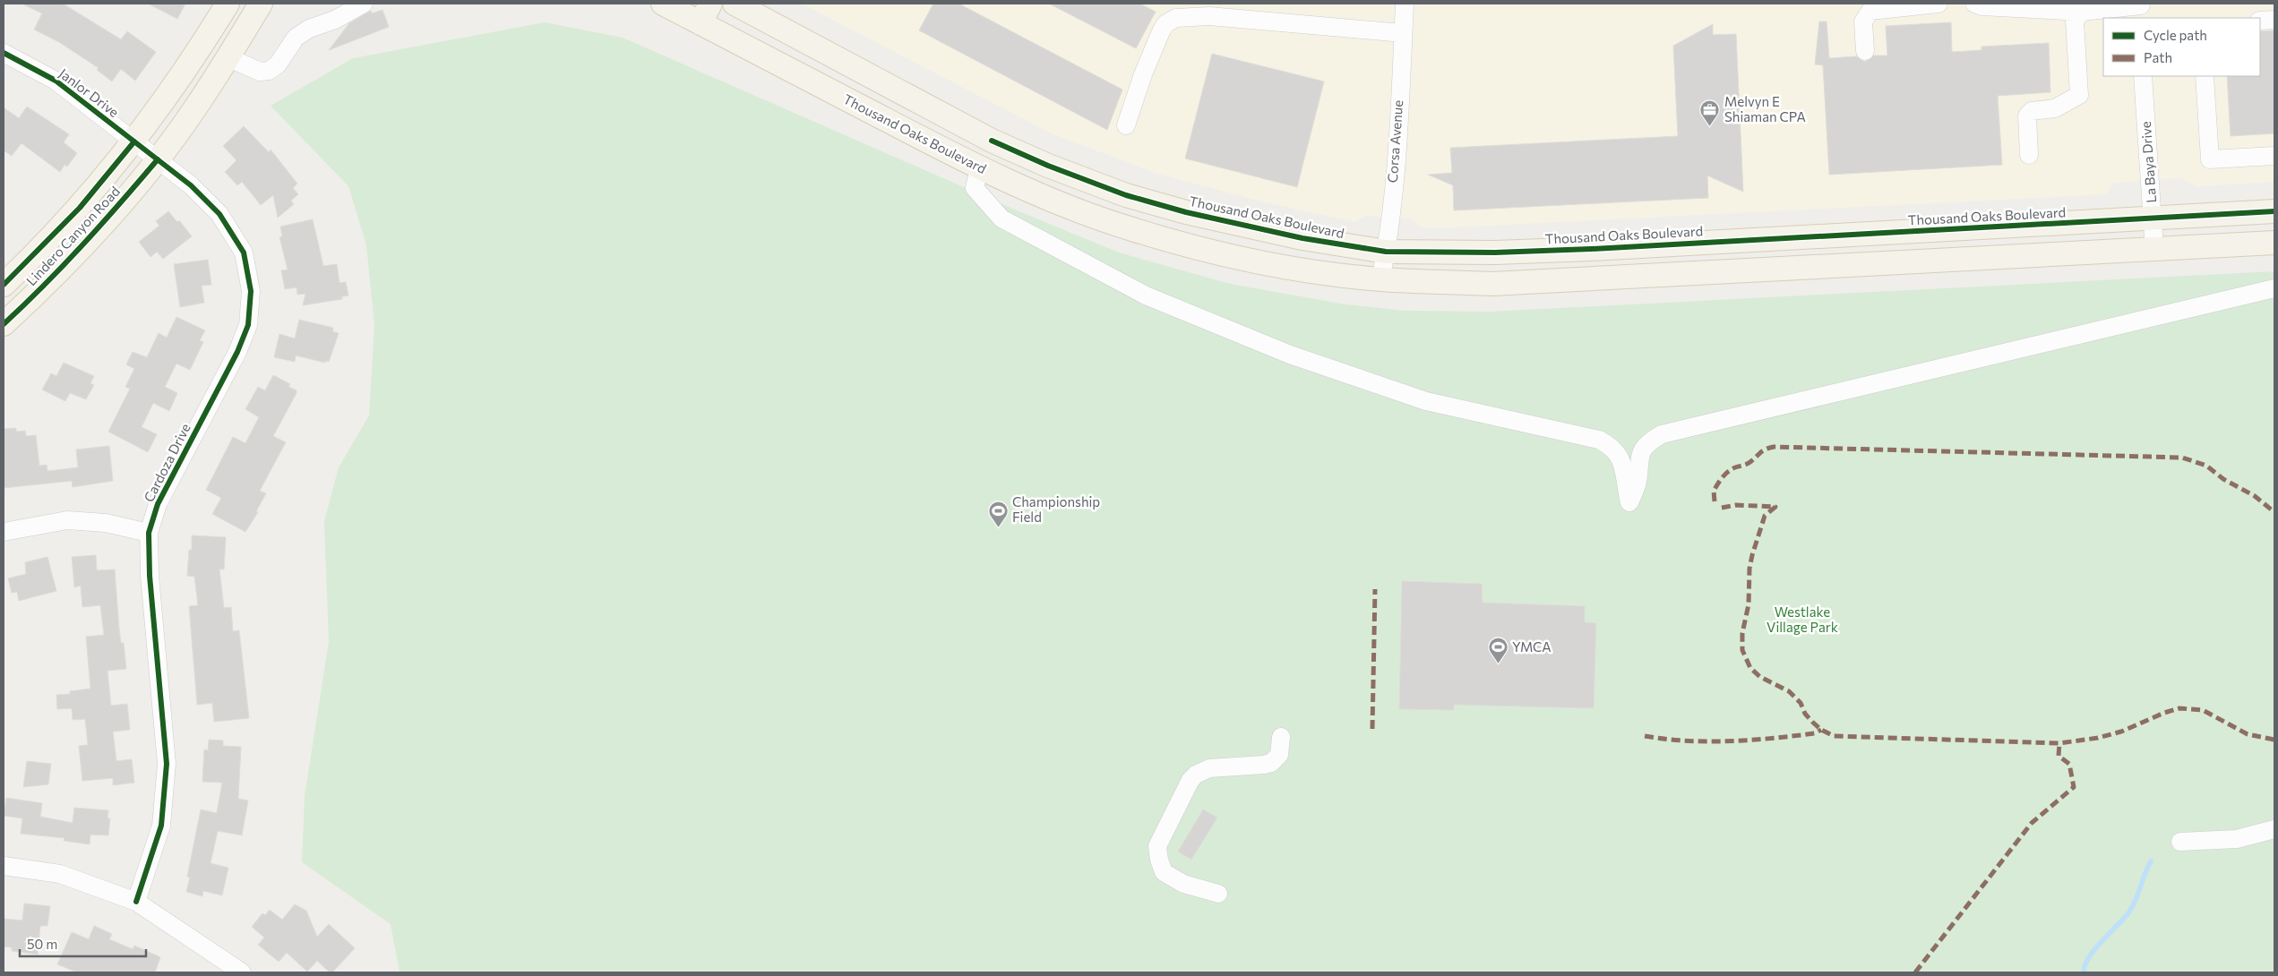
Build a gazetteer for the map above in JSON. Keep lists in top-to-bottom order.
{
  "streets": {
    "main road": ["Thousand Oaks Boulevard", "Lindero Canyon Road"],
    "street": [
      "Janlor Drive",
      "Corsa Avenue",
      "La Baya Drive",
      "Cardoza Drive"
    ]
  },
  "crossings": [
    ["Janlor Drive", "Lindero Canyon Road"],
    ["Janlor Drive", "Cardoza Drive"],
    ["Thousand Oaks Boulevard", "Corsa Avenue"],
    ["Thousand Oaks Boulevard", "La Baya Drive"],
    ["Lindero Canyon Road", "Cardoza Drive"]
  ],
  "parks": ["Westlake Village Park"],
  "places": {
    "office": ["Melvyn E Shiaman CPA"],
    "sports": ["Championship Field", "YMCA"]
  },
  "legend": ["Cycle path", "Path"],
  "scale_bar": "50 m"
}
